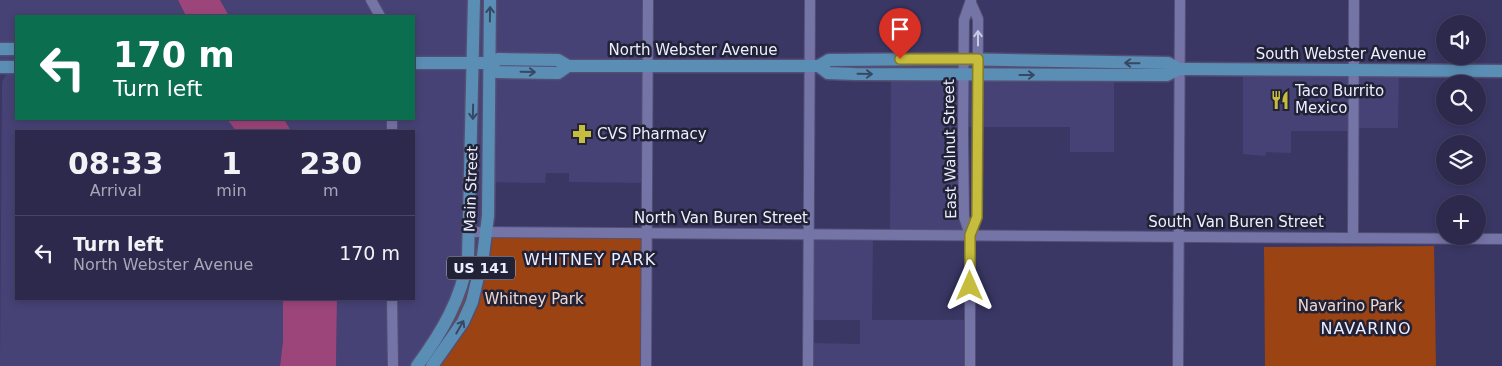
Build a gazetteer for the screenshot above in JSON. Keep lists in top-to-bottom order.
{
  "streets": {
    "main road": [
      "North Webster Avenue",
      "South Webster Avenue",
      "Main Street",
      "US 141"
    ],
    "street": ["East Walnut Street", "North Van Buren Street", "South Van Buren Street"]
  },
  "crossings": [
    ["North Webster Avenue", "South Webster Avenue"],
    ["North Webster Avenue", "East Walnut Street"],
    ["North Webster Avenue", "Main Street"],
    ["South Webster Avenue", "East Walnut Street"],
    ["East Walnut Street", "North Van Buren Street"],
    ["East Walnut Street", "South Van Buren Street"],
    ["Main Street", "North Van Buren Street"],
    ["North Van Buren Street", "South Van Buren Street"]
  ],
  "districts": ["WHITNEY PARK", "NAVARINO"],
  "parks": ["Whitney Park", "Navarino Park"],
  "places": {
    "restaurant": ["Taco Burrito Mexico"],
    "pharmacy": ["CVS Pharmacy"]
  },
  "page": {
    "map_buttons": "+",
    "turn": ["170 m", "Turn left"],
    "eta": [
      "08:33",
      "Arrival",
      "1",
      "min",
      "230",
      "m"
    ],
    "list": [
      {
        "name": "Turn left",
        "note": "North Webster Avenue",
        "value": "170 m"
      }
    ]
  }
}
